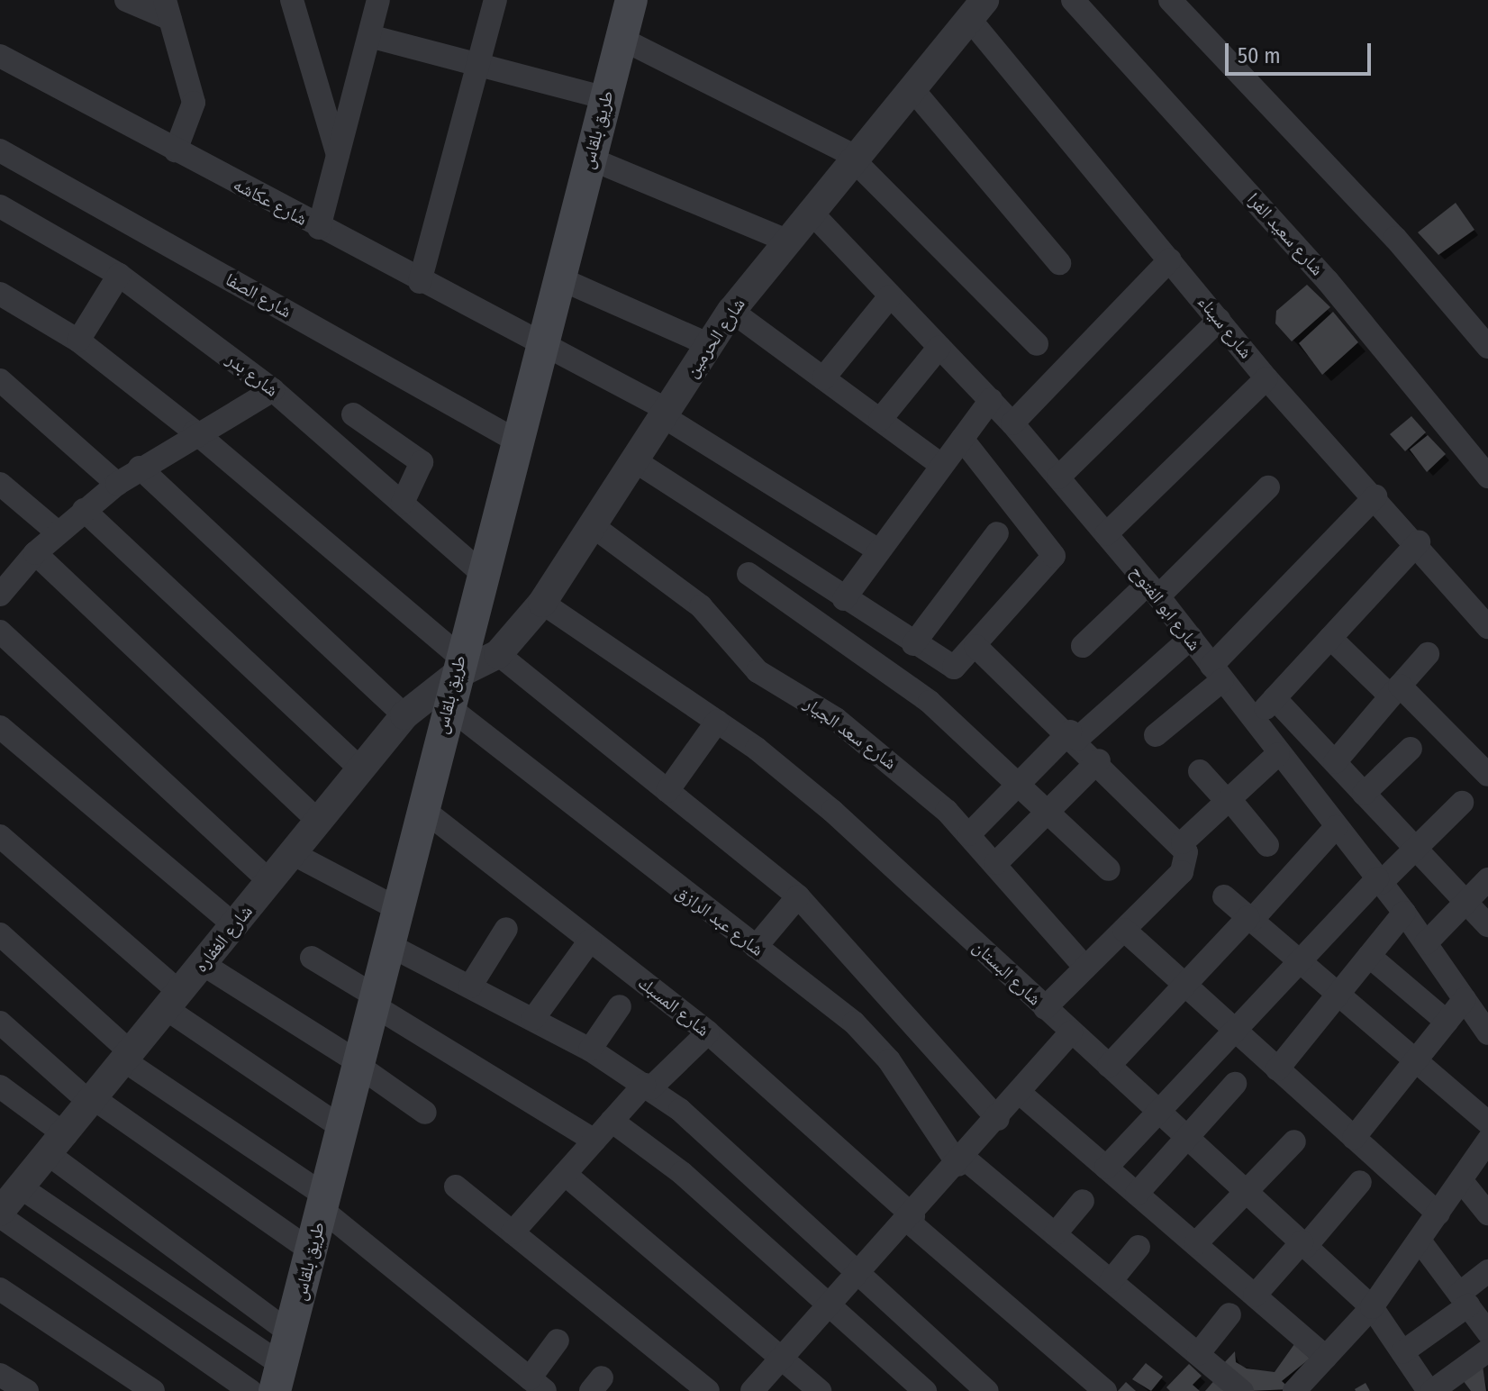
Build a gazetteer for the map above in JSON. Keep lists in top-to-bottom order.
{
  "streets": {
    "main road": ["طريق بلقاس"],
    "street": [
      "شارع عكاشه",
      "شارع سعيد الفرا",
      "شارع الصفا",
      "شارع سيناء",
      "شارع الحرمين",
      "شارع بدر",
      "شارع ابو الفتوح",
      "شارع سعد الجيار",
      "شارع عبد الرازق",
      "شارع الغفاره",
      "شارع البستان",
      "شارع المسبك"
    ]
  },
  "crossings": [
    ["طريق بلقاس", "شارع عكاشه"],
    ["طريق بلقاس", "شارع الصفا"],
    ["طريق بلقاس", "شارع الحرمين"],
    ["طريق بلقاس", "شارع بدر"],
    ["طريق بلقاس", "شارع عبد الرازق"],
    ["طريق بلقاس", "شارع الغفاره"],
    ["طريق بلقاس", "شارع المسبك"],
    ["شارع عكاشه", "شارع الحرمين"],
    ["شارع سيناء", "شارع الحرمين"],
    ["شارع الحرمين", "شارع ابو الفتوح"],
    ["شارع الحرمين", "شارع سعد الجيار"],
    ["شارع الحرمين", "شارع عبد الرازق"],
    ["شارع الحرمين", "شارع الغفاره"],
    ["شارع الحرمين", "شارع البستان"],
    ["شارع عبد الرازق", "شارع الغفاره"]
  ],
  "scale_bar": "50 m"
}
